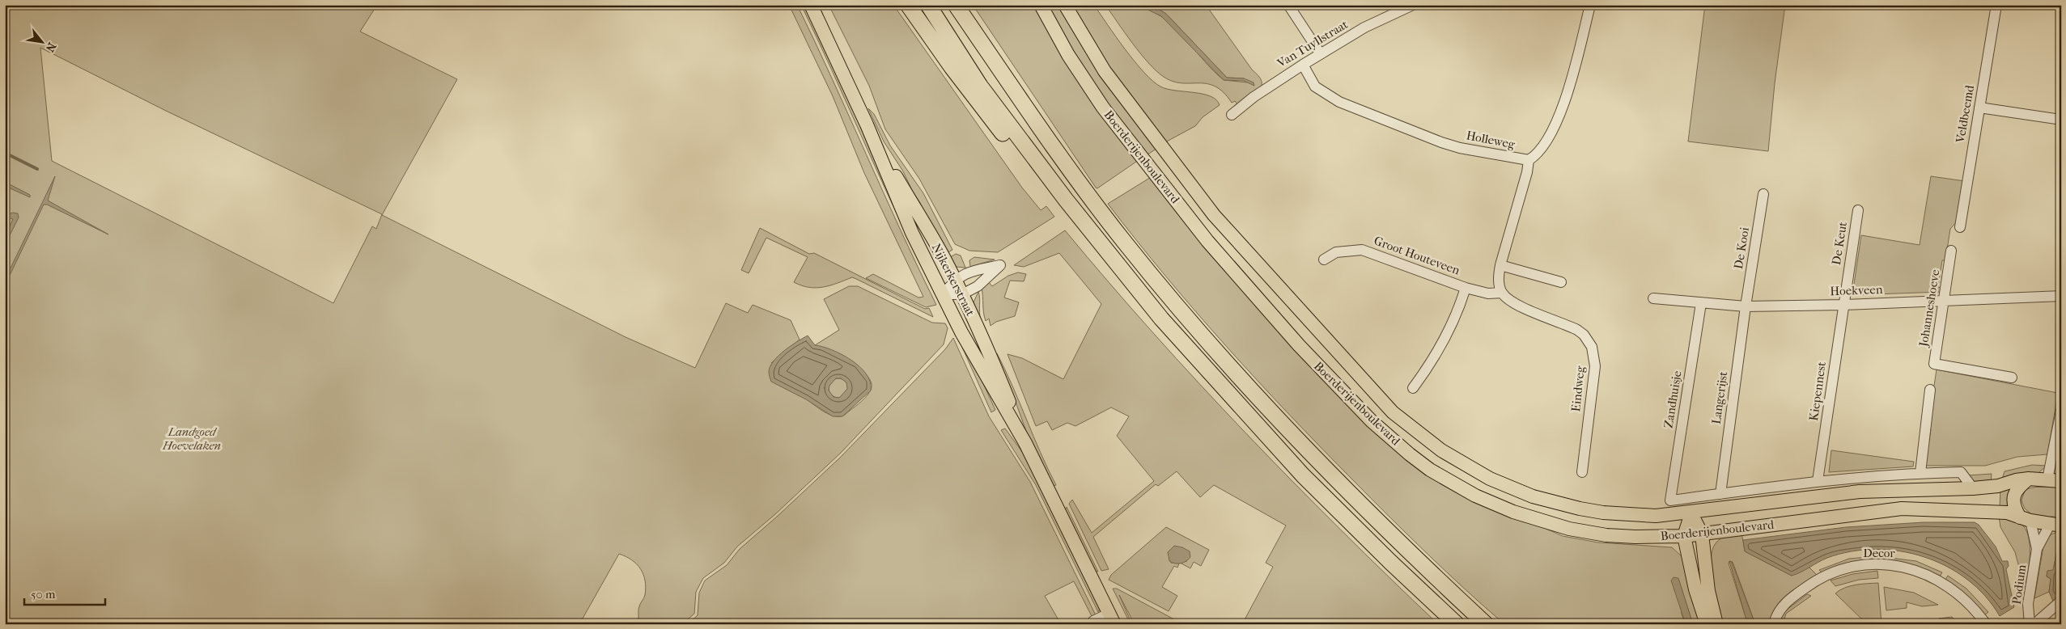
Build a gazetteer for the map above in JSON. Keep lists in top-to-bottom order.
{
  "streets": {
    "main road": ["Boerderijenboulevard", "Nijkerkerstraat"],
    "street": [
      "Van Tuyllstraat",
      "Veldbeemd",
      "Holleweg",
      "De Keut",
      "De Kooi",
      "Groot Houteveen",
      "Hoekveen",
      "Johanneshoeve",
      "Eindweg",
      "Kiepennest",
      "Langerijst",
      "Zandhuisje",
      "Decor",
      "Podium"
    ]
  },
  "crossings": [
    ["Van Tuyllstraat", "Holleweg"],
    ["Boerderijenboulevard", "Podium"],
    ["De Keut", "Hoekveen"],
    ["De Keut", "Kiepennest"],
    ["De Kooi", "Hoekveen"],
    ["De Kooi", "Langerijst"],
    ["Groot Houteveen", "Eindweg"],
    ["Hoekveen", "Johanneshoeve"],
    ["Hoekveen", "Kiepennest"],
    ["Hoekveen", "Langerijst"],
    ["Hoekveen", "Zandhuisje"],
    ["Langerijst", "Zandhuisje"]
  ],
  "parks": ["Landgoed Hoevelaken"],
  "scale_bar": "50 m",
  "north": "bottom right"
}
